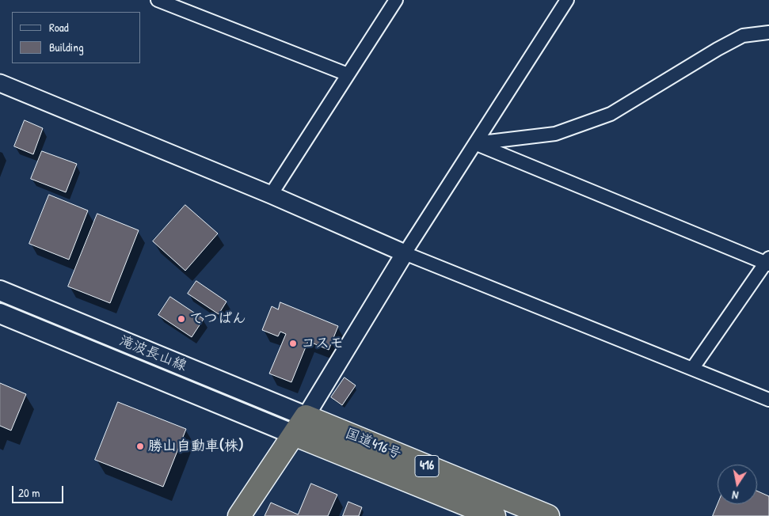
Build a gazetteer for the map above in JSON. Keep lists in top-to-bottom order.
{
  "streets": {
    "highway": ["国道416号", "416"],
    "main road": ["滝波長山線"]
  },
  "crossings": [
    ["滝波長山線", "国道416号"]
  ],
  "places": ["てつぱん", "コスモ", "勝山自動車(株)"],
  "legend": ["Road", "Building"],
  "scale_bar": "20 m",
  "north": "bottom"
}
